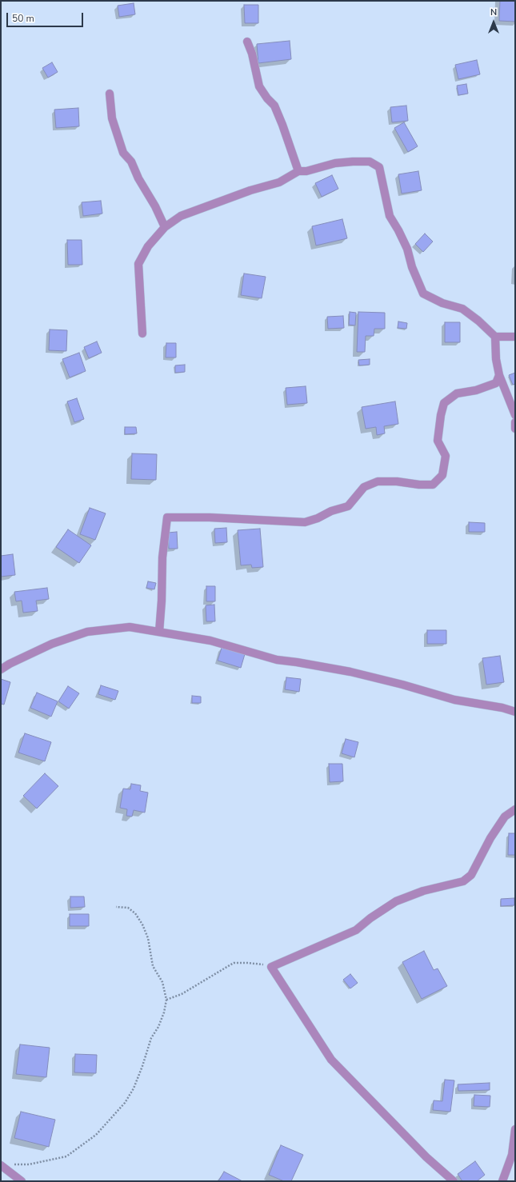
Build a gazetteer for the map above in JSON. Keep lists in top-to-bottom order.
{
  "scale_bar": "50 m",
  "north": "top"
}
